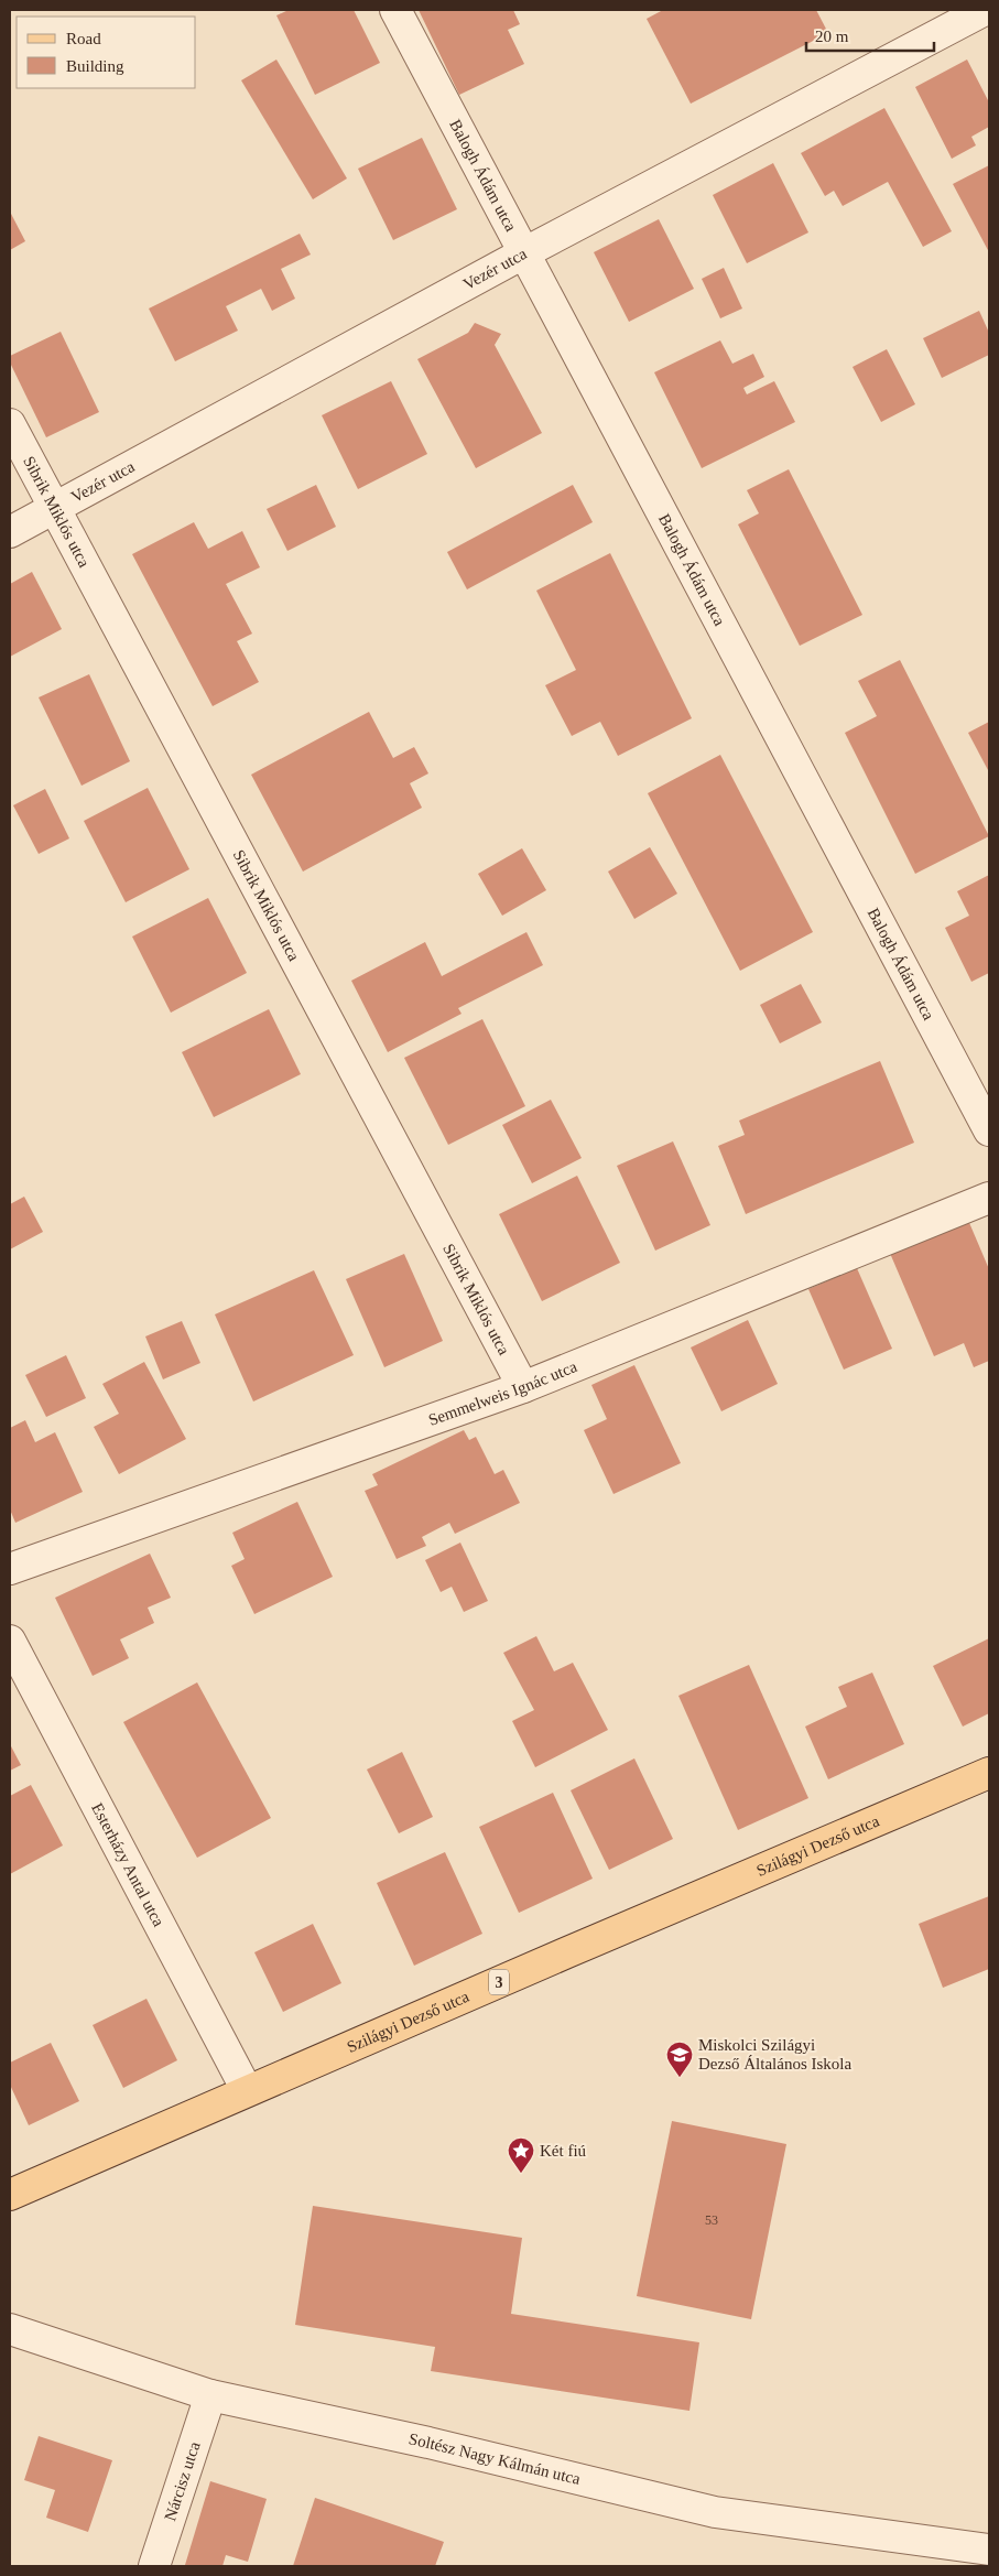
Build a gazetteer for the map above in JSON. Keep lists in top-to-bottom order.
{
  "streets": {
    "main road": ["Szilágyi Dezső utca", "3"],
    "street": [
      "Balogh Ádám utca",
      "Vezér utca",
      "Sibrik Miklós utca",
      "Semmelweis Ignác utca",
      "Esterházy Antal utca",
      "Soltész Nagy Kálmán utca",
      "Nárcisz utca"
    ]
  },
  "crossings": [
    ["Balogh Ádám utca", "Vezér utca"],
    ["Vezér utca", "Sibrik Miklós utca"],
    ["Sibrik Miklós utca", "Semmelweis Ignác utca"],
    ["Szilágyi Dezső utca", "Esterházy Antal utca"],
    ["Soltész Nagy Kálmán utca", "Nárcisz utca"]
  ],
  "places": {
    "school or university": ["Miskolci Szilágyi Dezső Általános Iskola"],
    "place": ["Két fiú"]
  },
  "house_numbers": ["53"],
  "legend": ["Road", "Building"],
  "scale_bar": "20 m"
}
